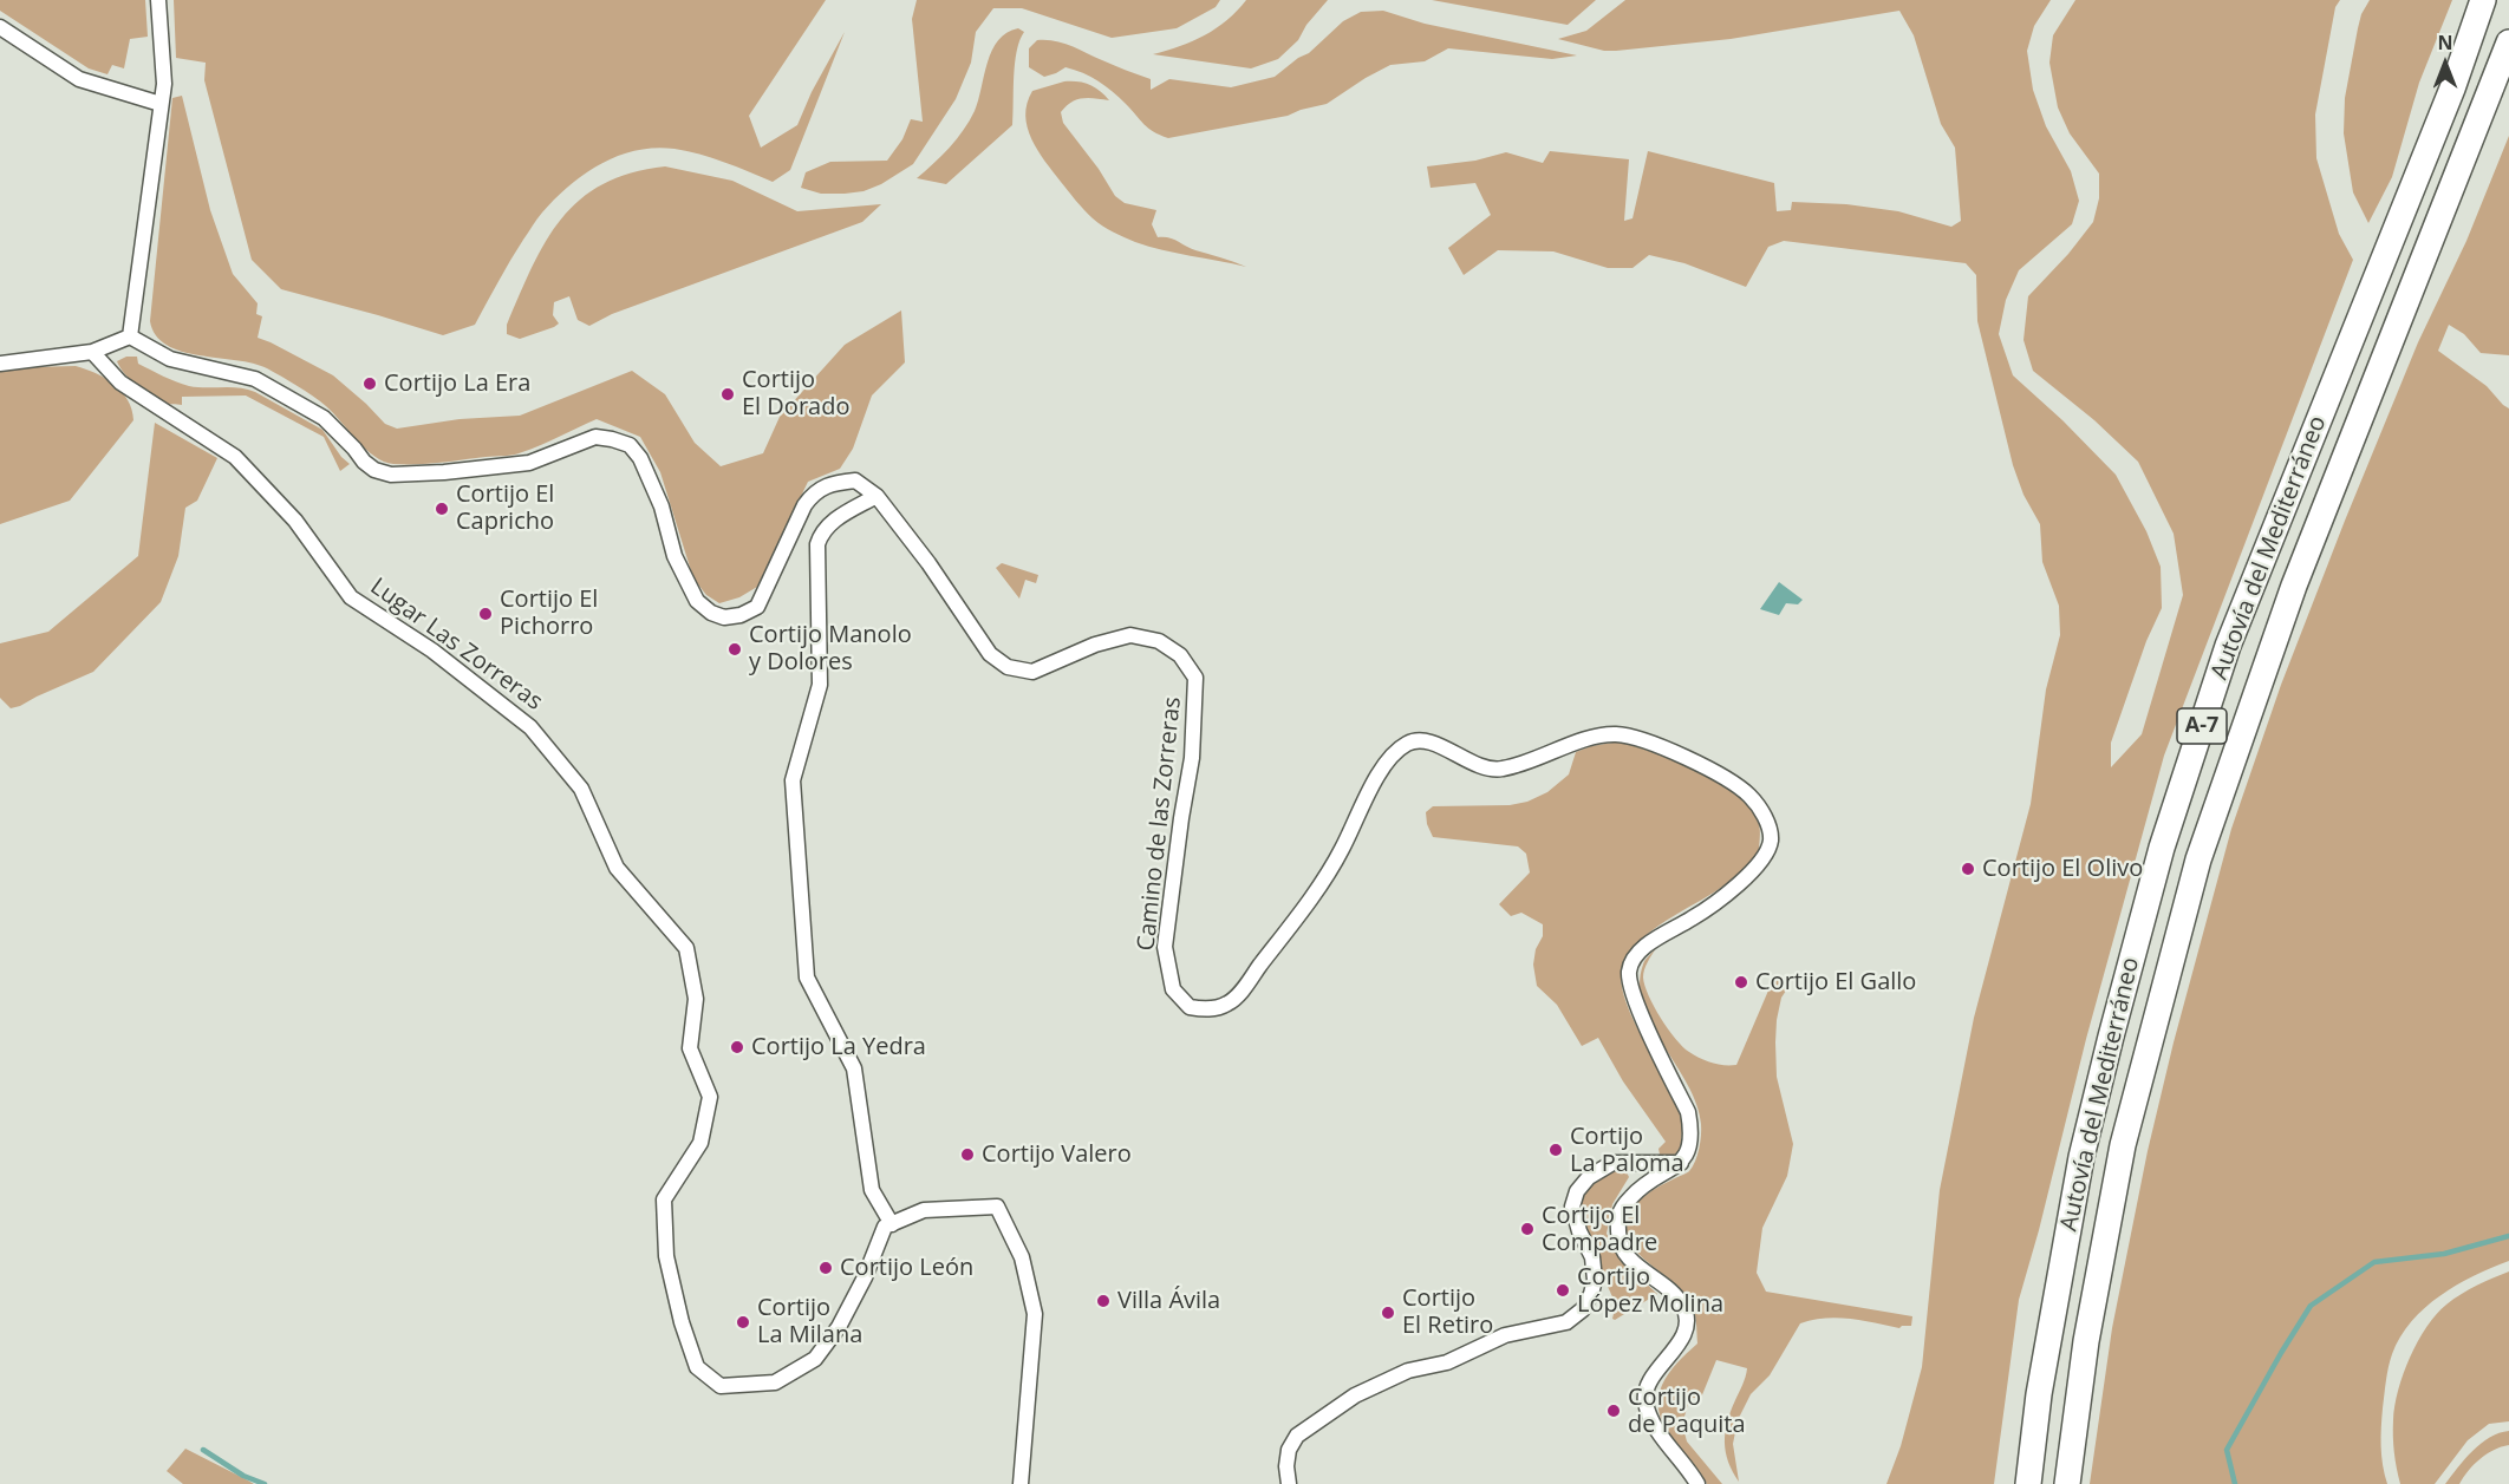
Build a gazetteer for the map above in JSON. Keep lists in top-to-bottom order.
{
  "streets": {
    "highway": ["Autovía del Mediterráneo", "A-7"],
    "street": ["Lugar Las Zorreras", "Camino de las Zorreras"]
  },
  "places": [
    "Cortijo La Era",
    "Cortijo El Dorado",
    "Cortijo El Capricho",
    "Cortijo El Pichorro",
    "Cortijo Manolo y Dolores",
    "Cortijo El Olivo",
    "Cortijo El Gallo",
    "Cortijo La Yedra",
    "Cortijo La Paloma",
    "Cortijo Valero",
    "Cortijo El Compadre",
    "Cortijo León",
    "Cortijo López Molina",
    "Villa Ávila",
    "Cortijo El Retiro",
    "Cortijo La Milana",
    "Cortijo de Paquita"
  ],
  "north": "top"
}
